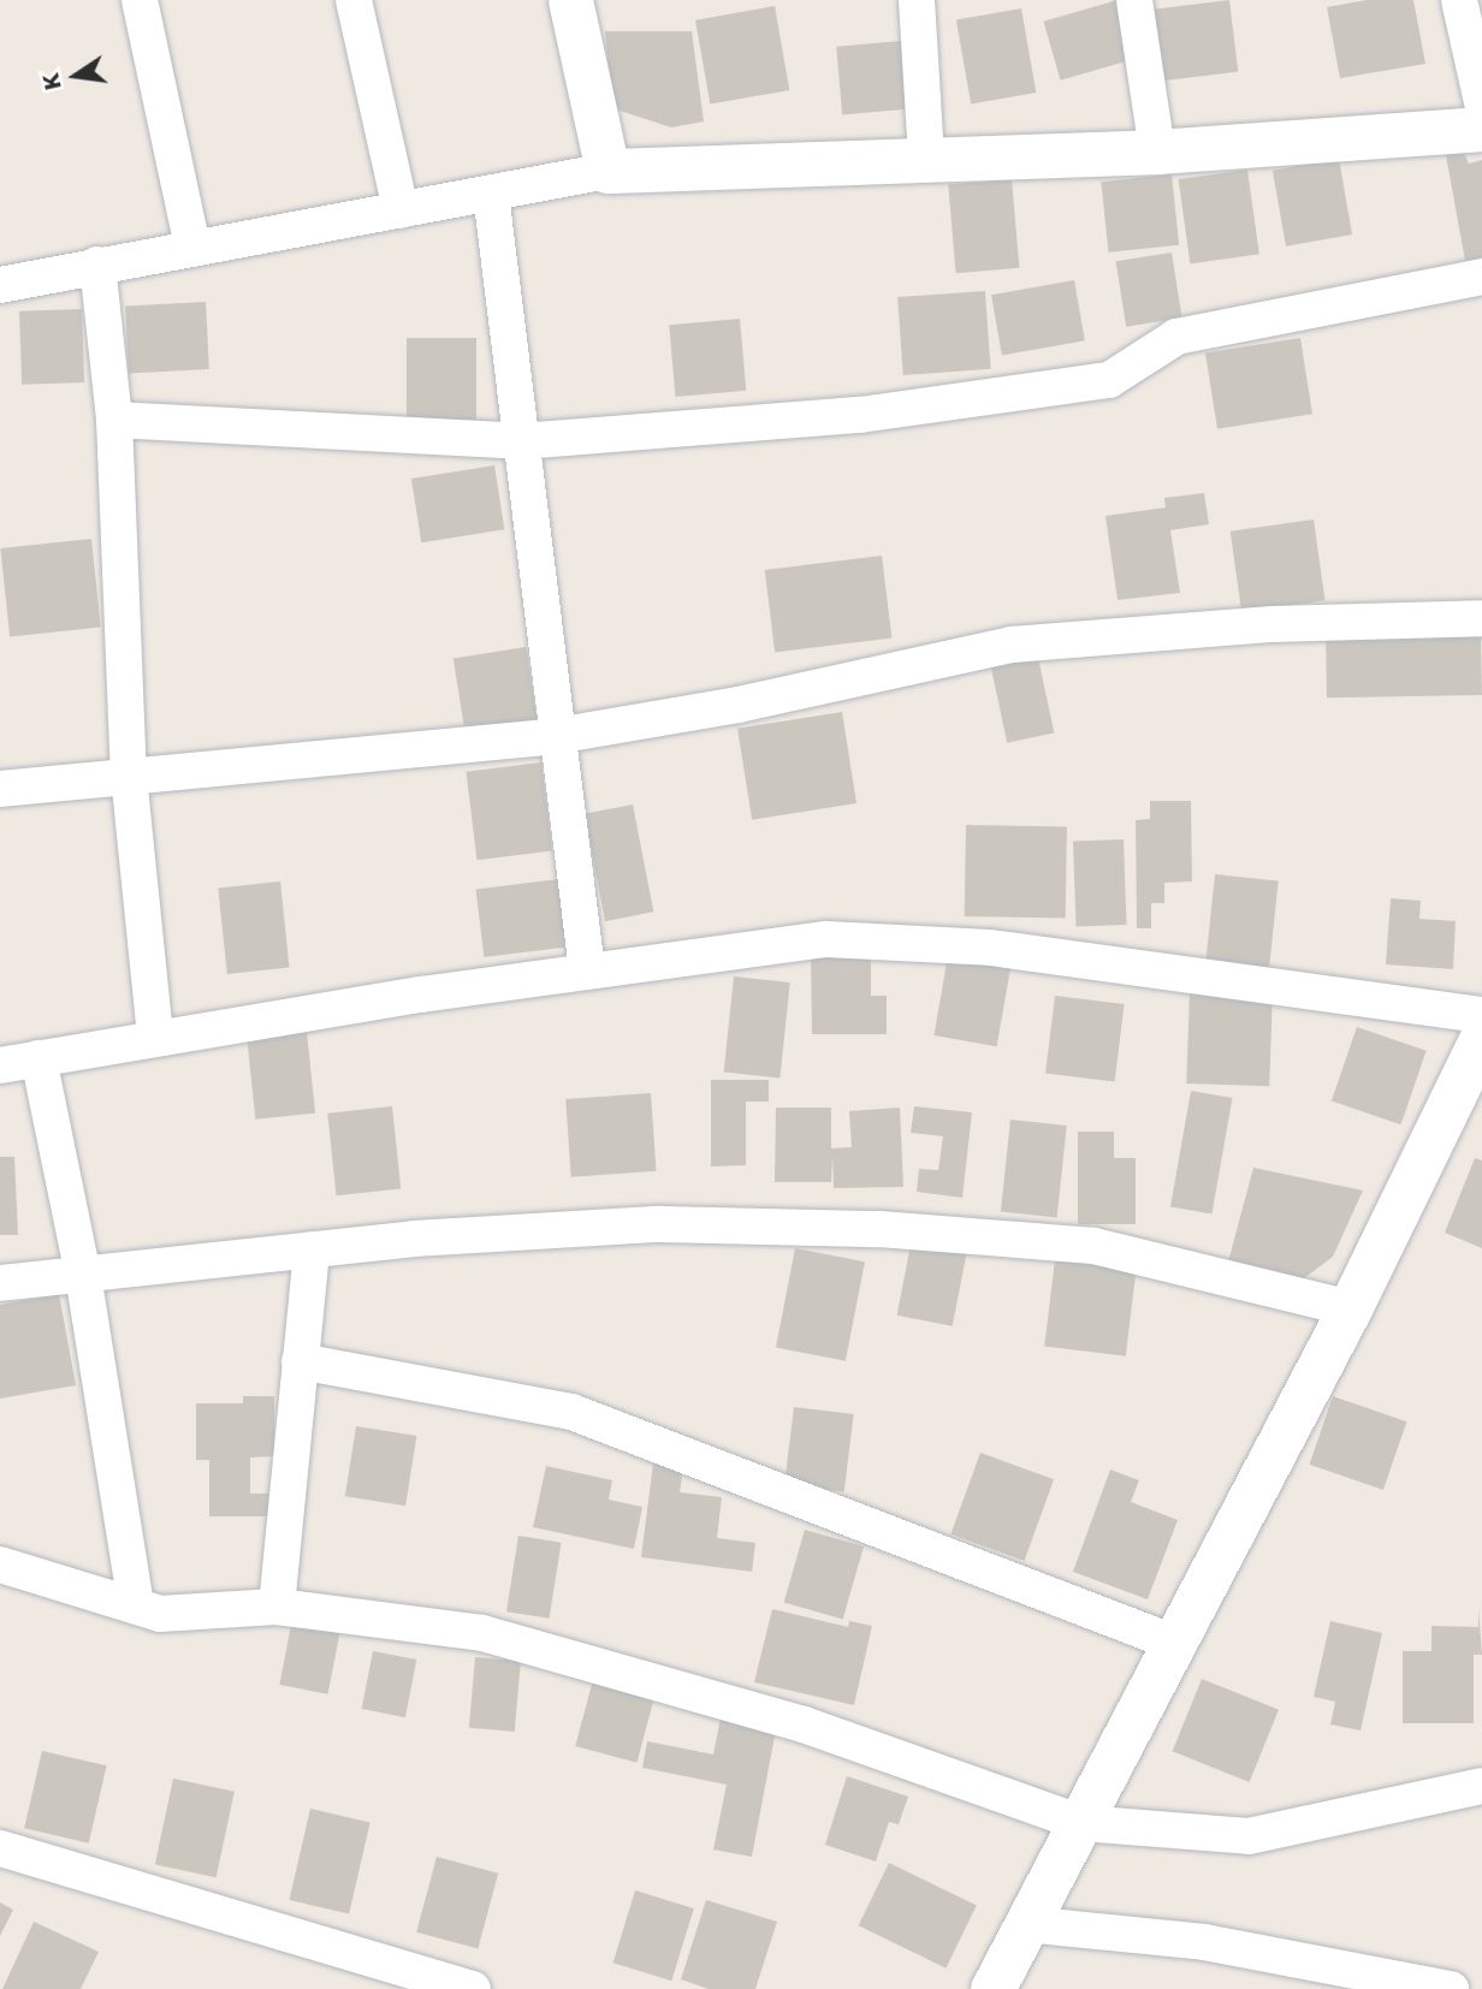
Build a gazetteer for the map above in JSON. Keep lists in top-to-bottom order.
{
  "north": "left"
}
